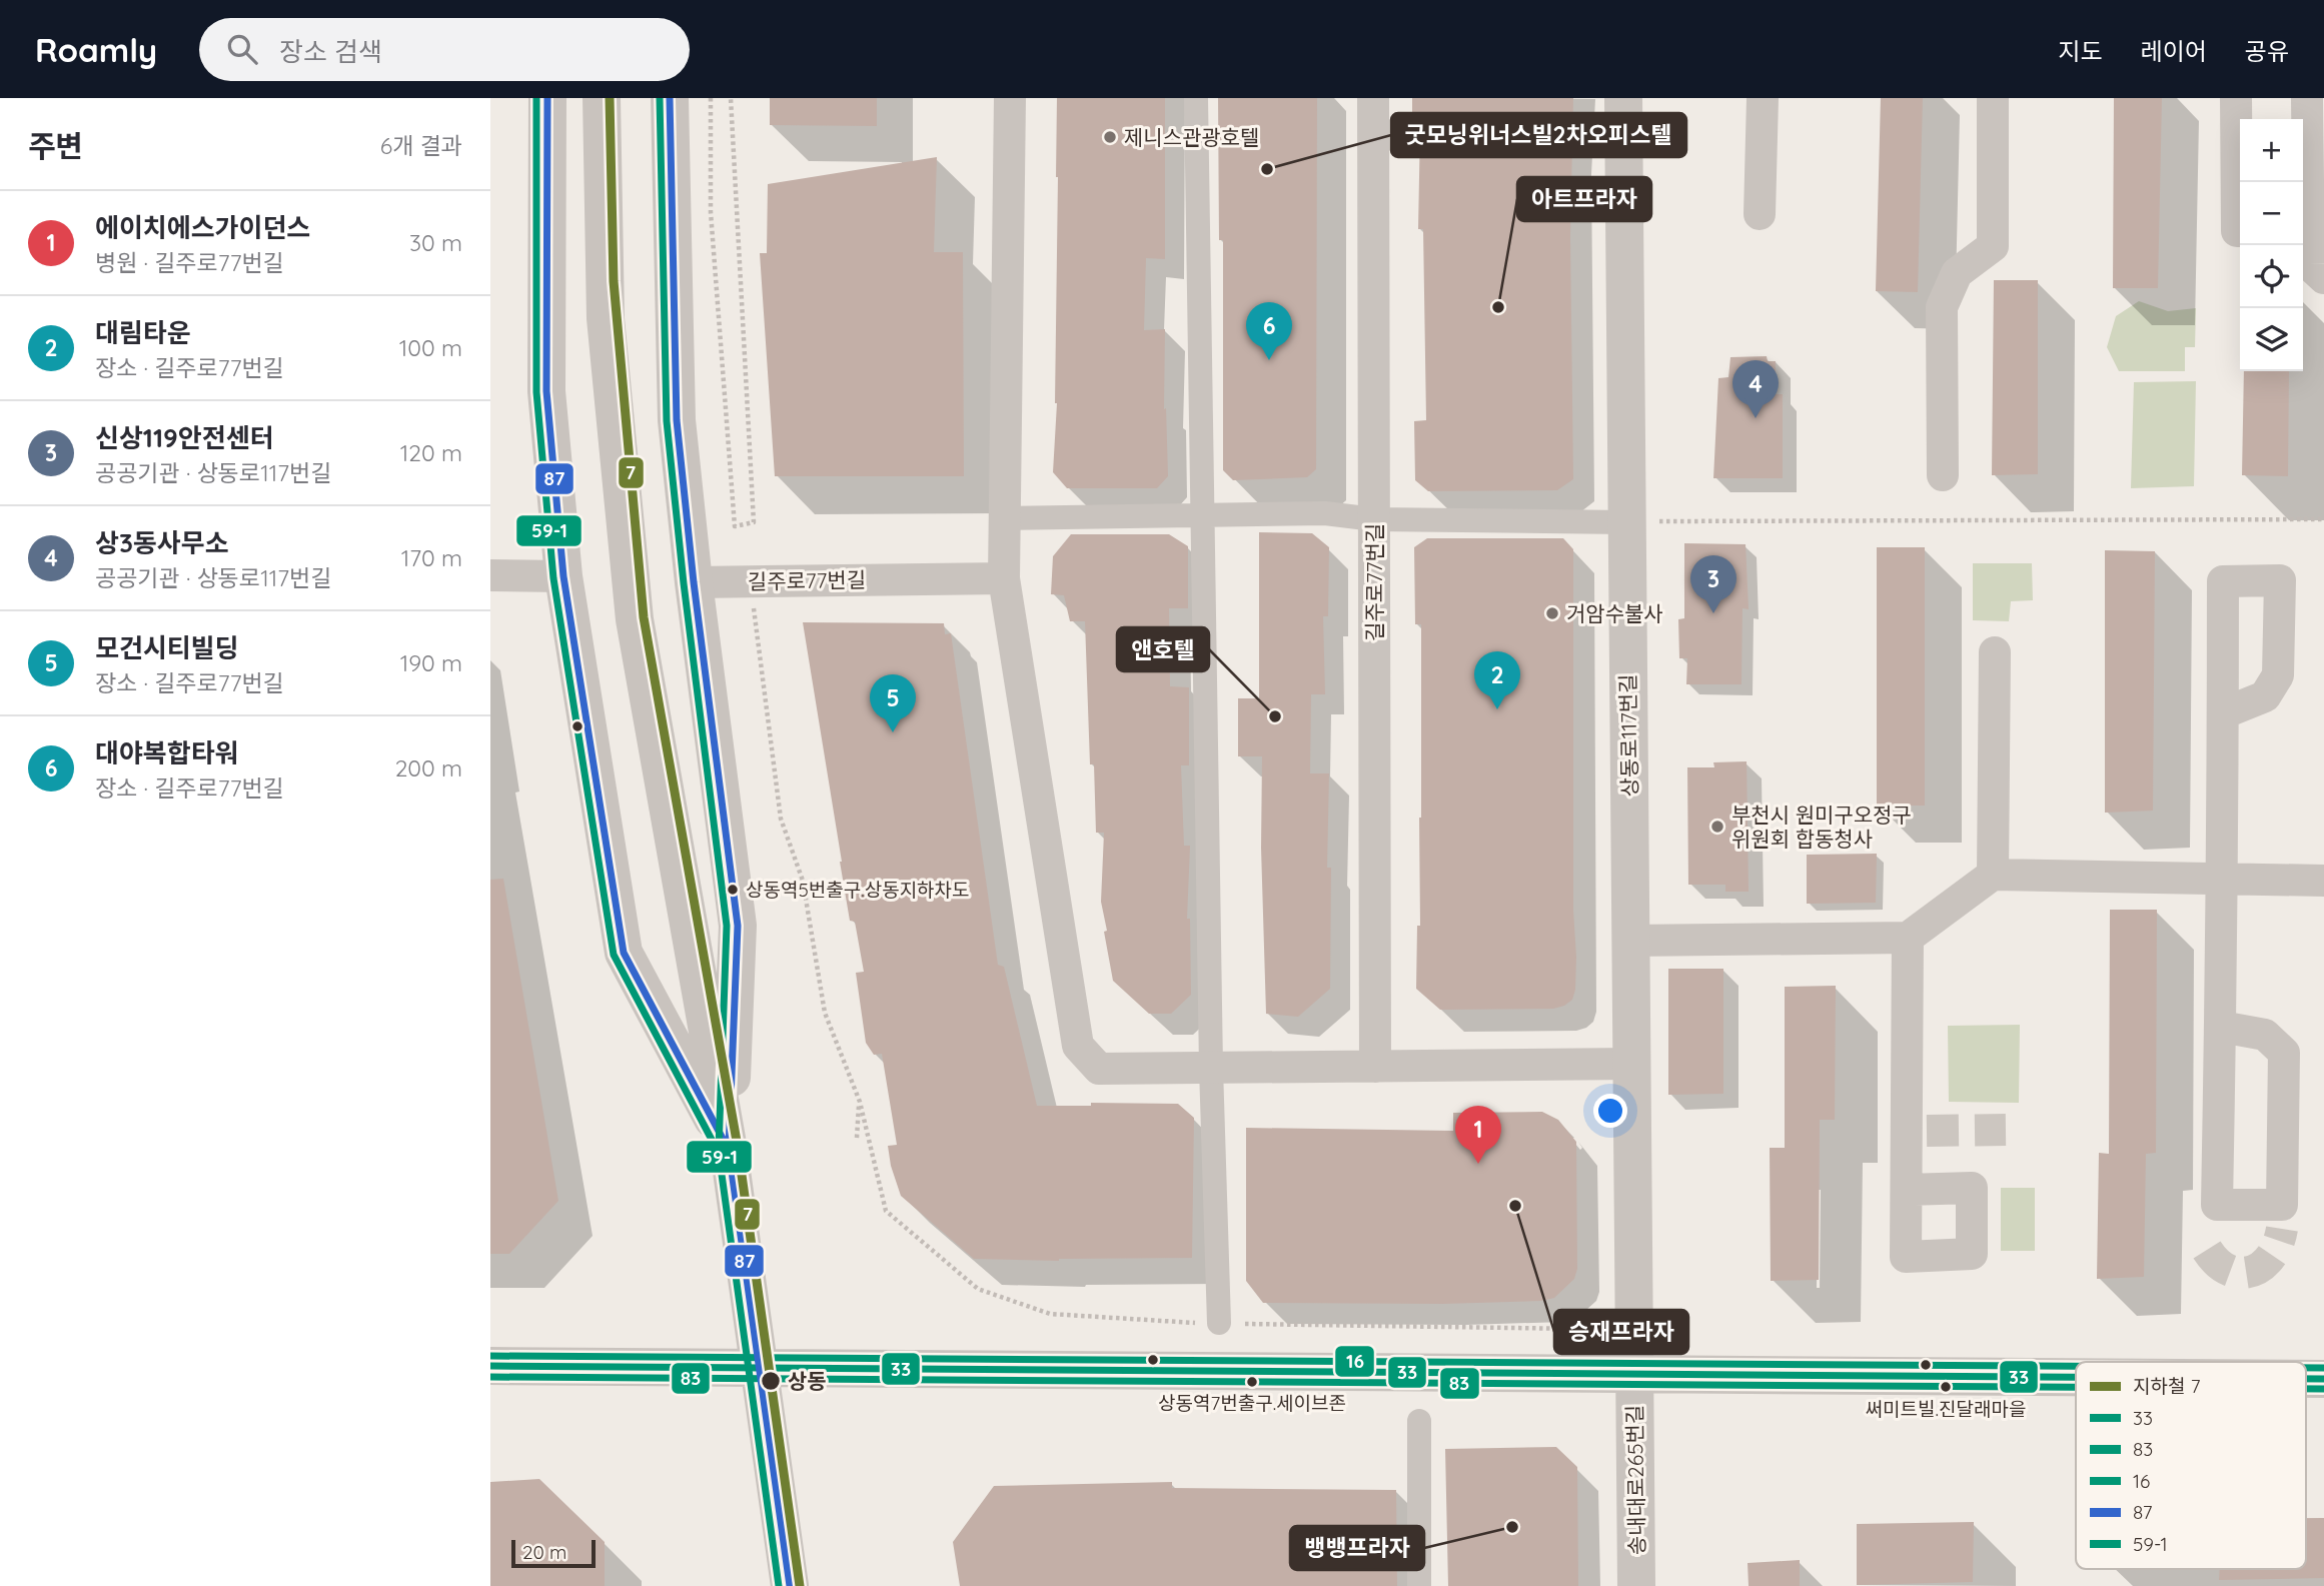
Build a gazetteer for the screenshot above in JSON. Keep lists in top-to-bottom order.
{
  "streets": {
    "street": ["길주로77번길", "상동로117번길", "송내대로265번길"]
  },
  "crossings": [
    ["상동로117번길", "송내대로265번길"]
  ],
  "places": [
    "제니스관광호텔",
    "굿모닝위너스빌2차오피스텔",
    "아트프라자",
    "거암수불사",
    "앤호텔",
    "부천시 원미구오정구 위원회 합동청사",
    "상동역5번출구.상동지하차도",
    "승재프라자",
    "상동",
    "상동역7번출구.세이브존",
    "써미트빌.진달래마을",
    "뱅뱅프라자"
  ],
  "lines": [
    "metro line 7",
    "transit line 87",
    "transit line 59-1",
    "transit line 16",
    "transit line 33",
    "transit line 83"
  ],
  "legend": [
    "지하철 7",
    "33",
    "83",
    "16",
    "87",
    "59-1"
  ],
  "scale_bar": "20 m",
  "page": {
    "header": "Roamly",
    "search": "장소 검색",
    "nav": ["지도", "레이어", "공유"],
    "heading": ["주변", "6개 결과"],
    "map_buttons": ["+", "−"],
    "list": [
      {
        "mark": "1",
        "name": "에이치에스가이던스",
        "note": "병원 · 길주로77번길",
        "value": "30 m"
      },
      {
        "mark": "2",
        "name": "대림타운",
        "note": "장소 · 길주로77번길",
        "value": "100 m"
      },
      {
        "mark": "3",
        "name": "신상119안전센터",
        "note": "공공기관 · 상동로117번길",
        "value": "120 m"
      },
      {
        "mark": "4",
        "name": "상3동사무소",
        "note": "공공기관 · 상동로117번길",
        "value": "170 m"
      },
      {
        "mark": "5",
        "name": "모건시티빌딩",
        "note": "장소 · 길주로77번길",
        "value": "190 m"
      },
      {
        "mark": "6",
        "name": "대야복합타워",
        "note": "장소 · 길주로77번길",
        "value": "200 m"
      }
    ],
    "pins": [
      "6",
      "4",
      "3",
      "2",
      "5",
      "1"
    ],
    "scale": "20 m"
  }
}
